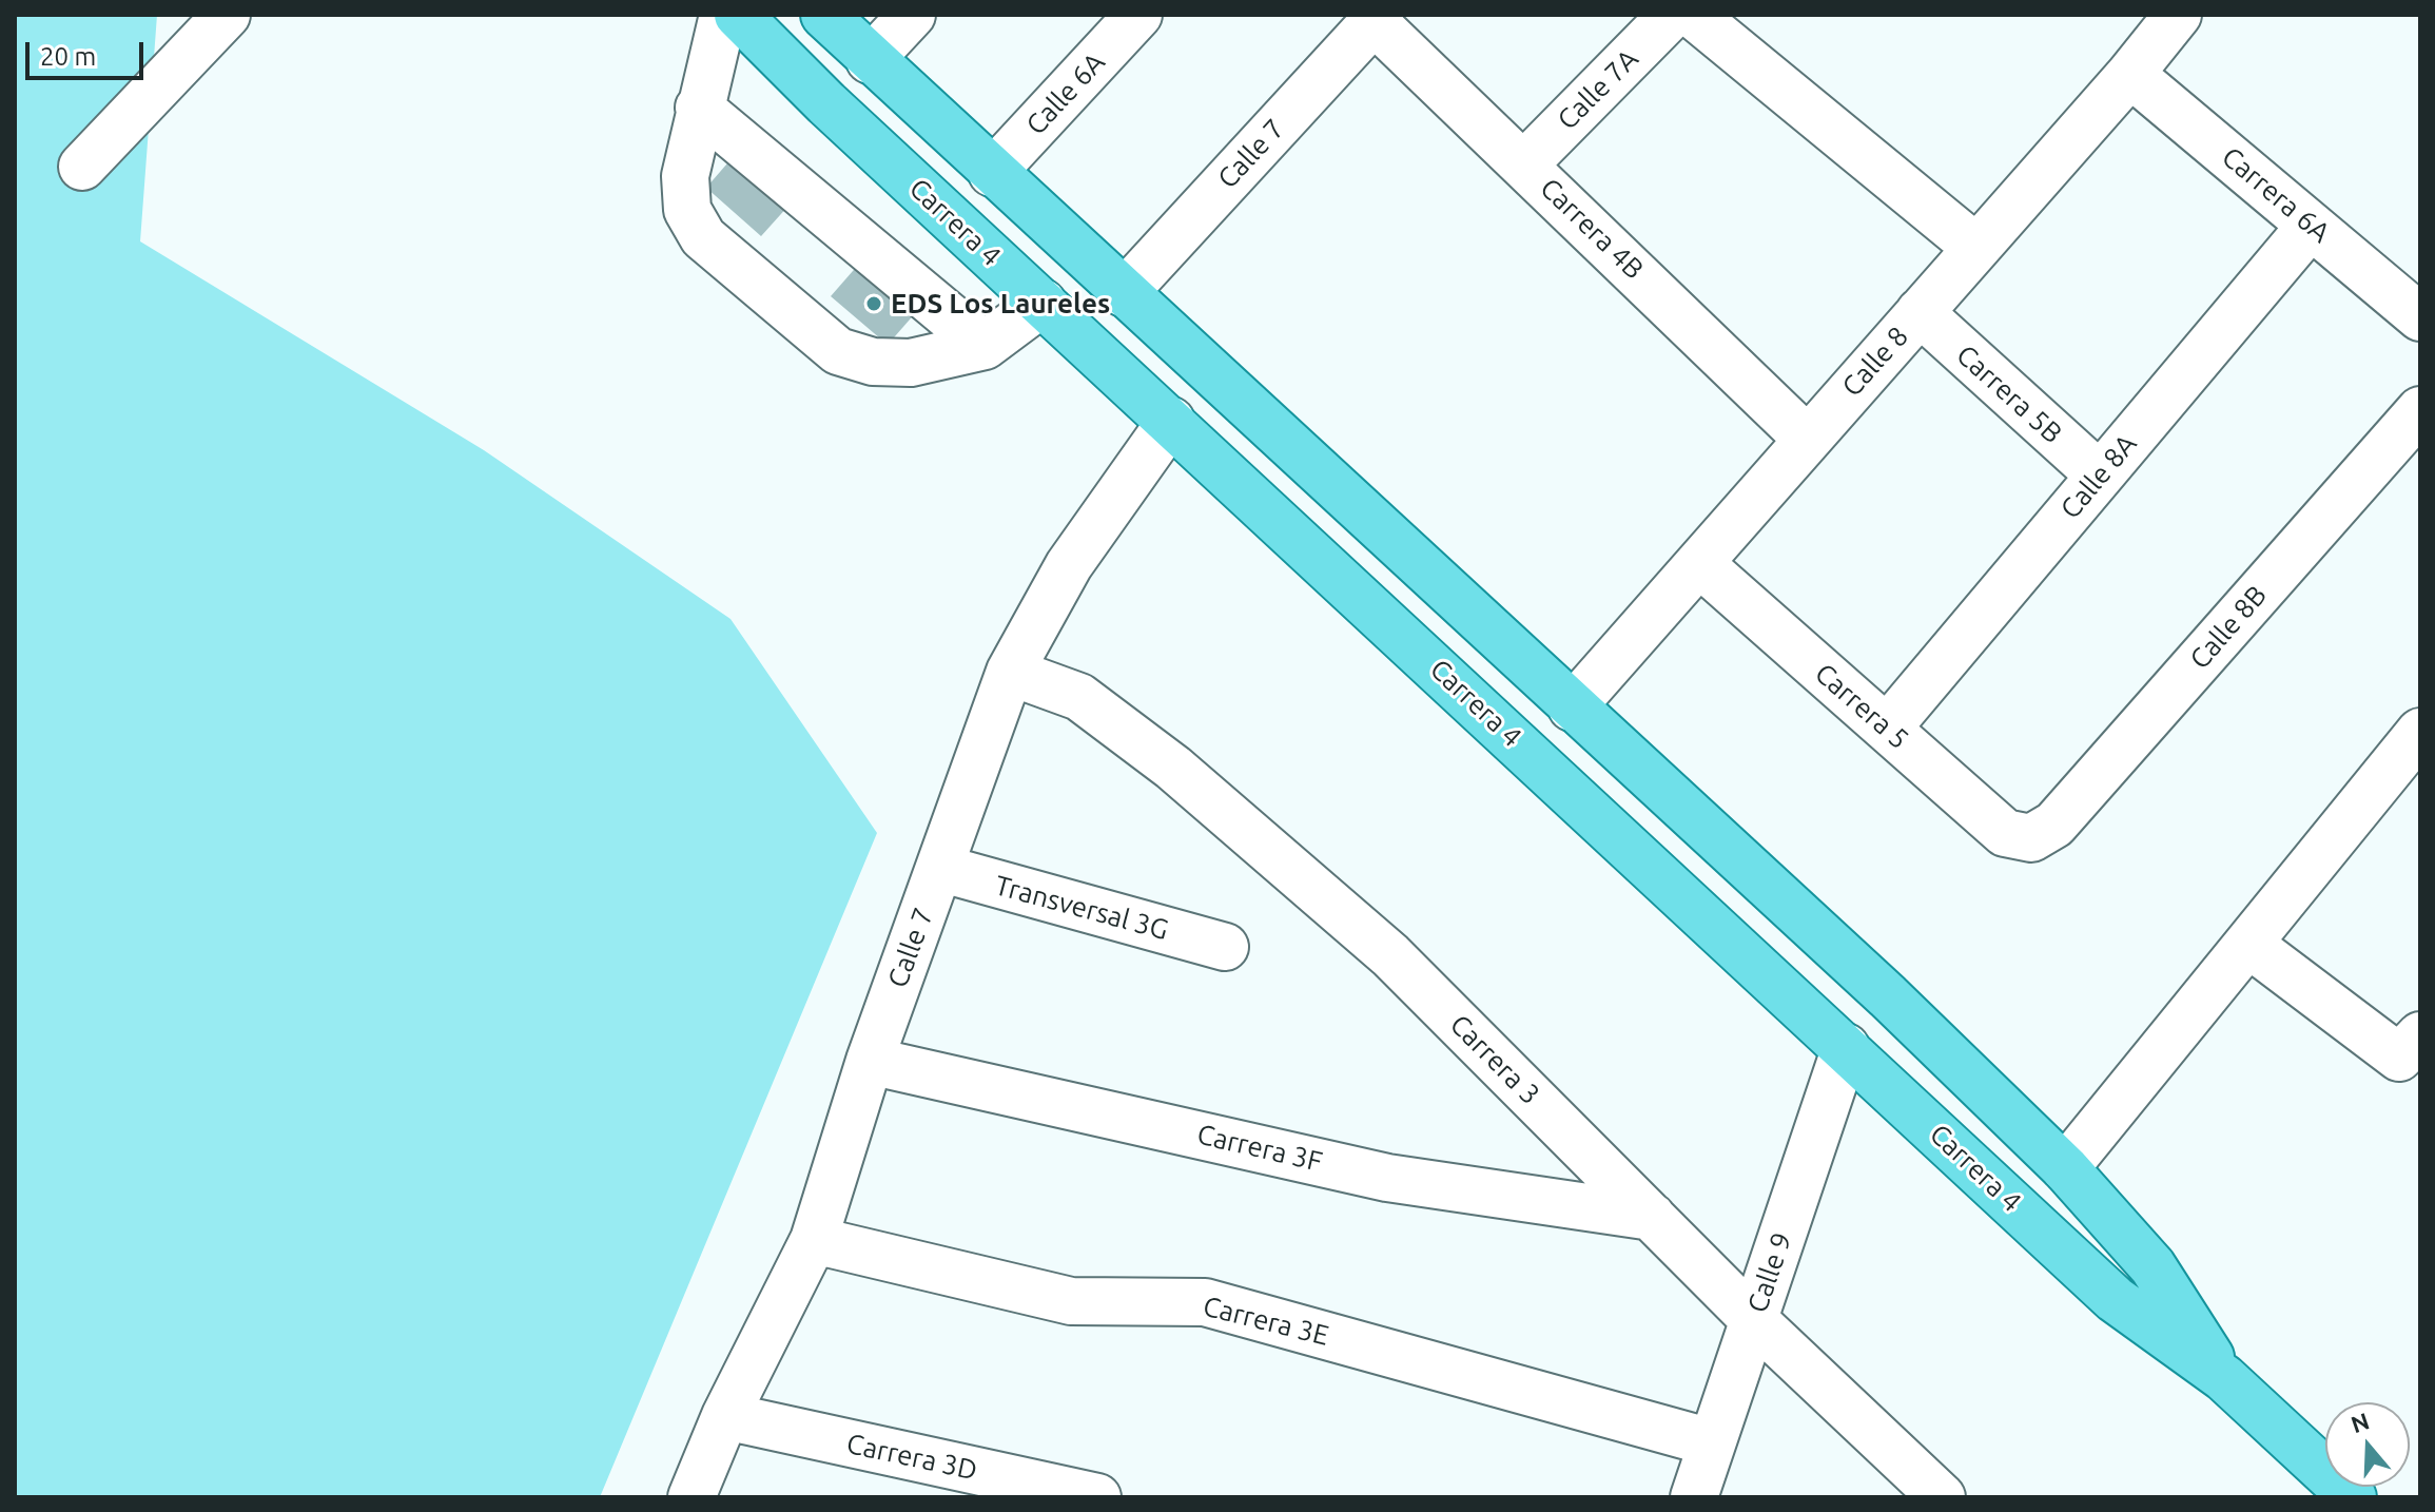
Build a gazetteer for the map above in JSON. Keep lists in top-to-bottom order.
{
  "streets": {
    "main road": ["Carrera 4"],
    "street": [
      "Calle 7A",
      "Calle 6A",
      "Calle 7",
      "Carrera 6A",
      "Carrera 4B",
      "Calle 8",
      "Carrera 5B",
      "Calle 8A",
      "Calle 8B",
      "Carrera 5",
      "Transversal 3G",
      "Carrera 3",
      "Carrera 3F",
      "Calle 9",
      "Carrera 3E",
      "Carrera 3D"
    ]
  },
  "crossings": [
    ["Calle 7A", "Carrera 4B"],
    ["Calle 6A", "Carrera 4"],
    ["Calle 7", "Carrera 4"],
    ["Calle 7", "Carrera 4B"],
    ["Calle 7", "Transversal 3G"],
    ["Calle 7", "Carrera 3"],
    ["Calle 7", "Carrera 3F"],
    ["Calle 7", "Carrera 3E"],
    ["Calle 7", "Carrera 3D"],
    ["Carrera 6A", "Calle 8"],
    ["Carrera 6A", "Calle 8A"],
    ["Carrera 4", "Calle 8"],
    ["Carrera 4", "Calle 9"],
    ["Carrera 4B", "Calle 8"],
    ["Calle 8", "Carrera 5B"],
    ["Calle 8", "Carrera 5"],
    ["Carrera 5B", "Calle 8A"],
    ["Calle 8A", "Carrera 5"],
    ["Calle 8B", "Carrera 5"],
    ["Carrera 3", "Carrera 3F"],
    ["Carrera 3", "Calle 9"],
    ["Calle 9", "Carrera 3E"]
  ],
  "places": ["EDS Los Laureles"],
  "scale_bar": "20 m",
  "north": "top"
}
